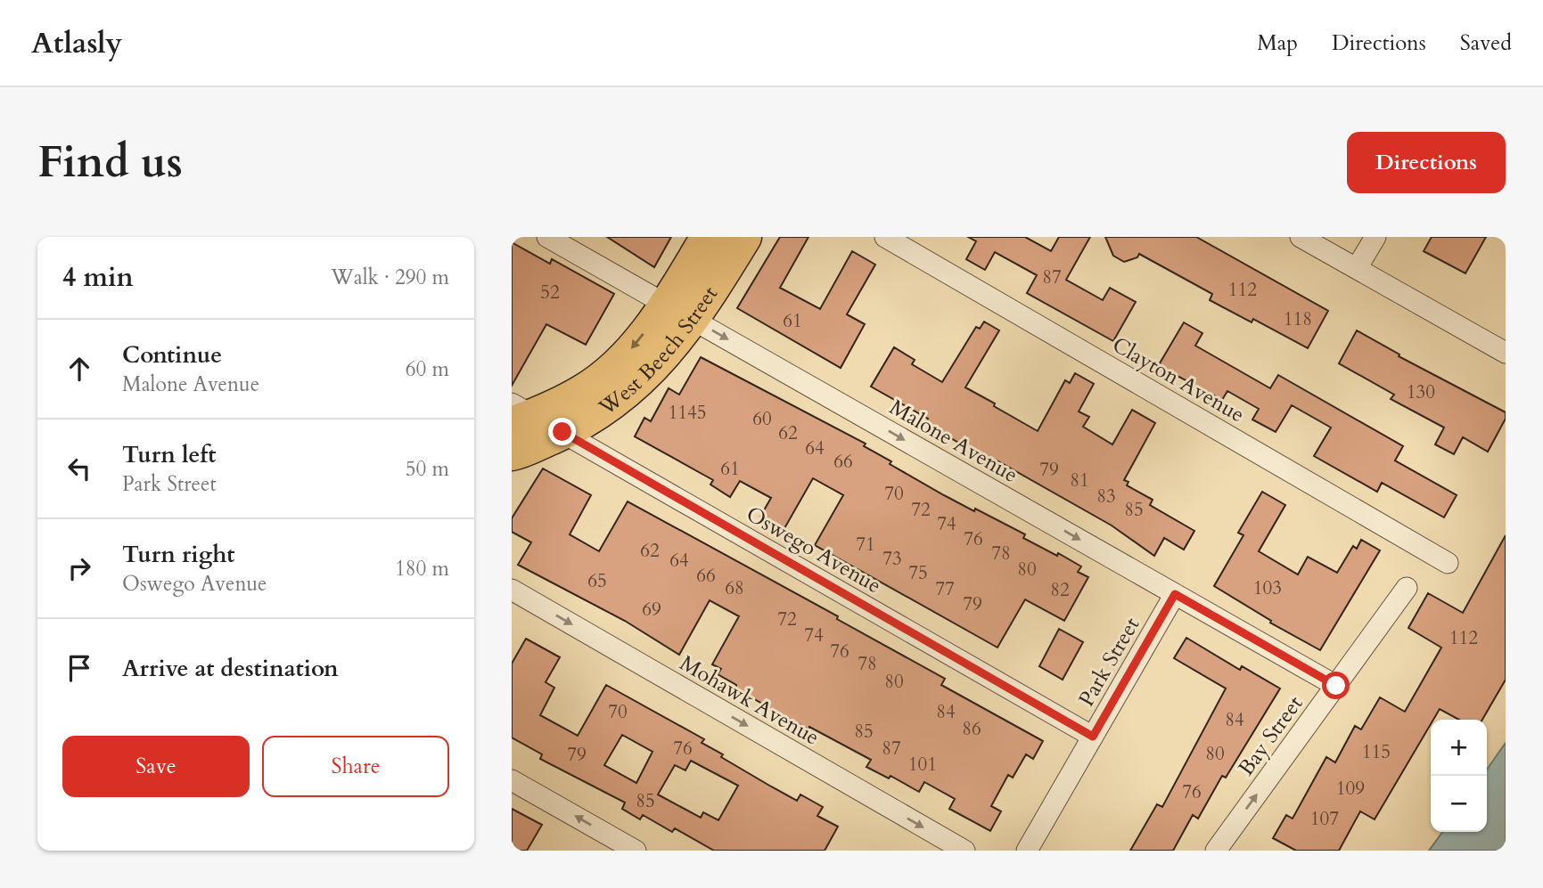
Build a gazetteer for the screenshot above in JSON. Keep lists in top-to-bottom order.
{
  "streets": {
    "highway": ["West Beech Street"],
    "street": [
      "Clayton Avenue",
      "Malone Avenue",
      "Oswego Avenue",
      "Park Street",
      "Mohawk Avenue",
      "Bay Street"
    ]
  },
  "crossings": [
    ["West Beech Street", "Malone Avenue"],
    ["West Beech Street", "Oswego Avenue"],
    ["Malone Avenue", "Park Street"],
    ["Malone Avenue", "Bay Street"],
    ["Oswego Avenue", "Park Street"]
  ],
  "one_way": ["Malone Avenue", "Mohawk Avenue", "Bay Street"],
  "house_numbers": [
    "87",
    "112",
    "52",
    "118",
    "61",
    "130",
    "1145",
    "60",
    "62",
    "64",
    "66",
    "61",
    "79",
    "81",
    "70",
    "83",
    "72",
    "85",
    "74",
    "76",
    "71",
    "62",
    "78",
    "73",
    "64",
    "80",
    "75",
    "66",
    "65",
    "68",
    "103",
    "77",
    "82",
    "79",
    "69",
    "72",
    "74",
    "112",
    "76",
    "78",
    "80",
    "70",
    "84",
    "84",
    "86",
    "85",
    "76",
    "87",
    "115",
    "80",
    "79",
    "101",
    "109",
    "76",
    "85",
    "107"
  ],
  "page": {
    "header": "Atlasly",
    "nav": ["Map", "Directions", "Saved"],
    "buttons": [
      "Directions",
      ["Save", "Share"]
    ],
    "title": "Find us",
    "heading": ["4 min", "Walk · 290 m"],
    "list": [
      ["Continue", "Malone Avenue", "60 m"],
      ["Turn left", "Park Street", "50 m"],
      ["Turn right", "Oswego Avenue", "180 m"],
      "Arrive at destination"
    ],
    "map_buttons": ["+", "−"]
  }
}
